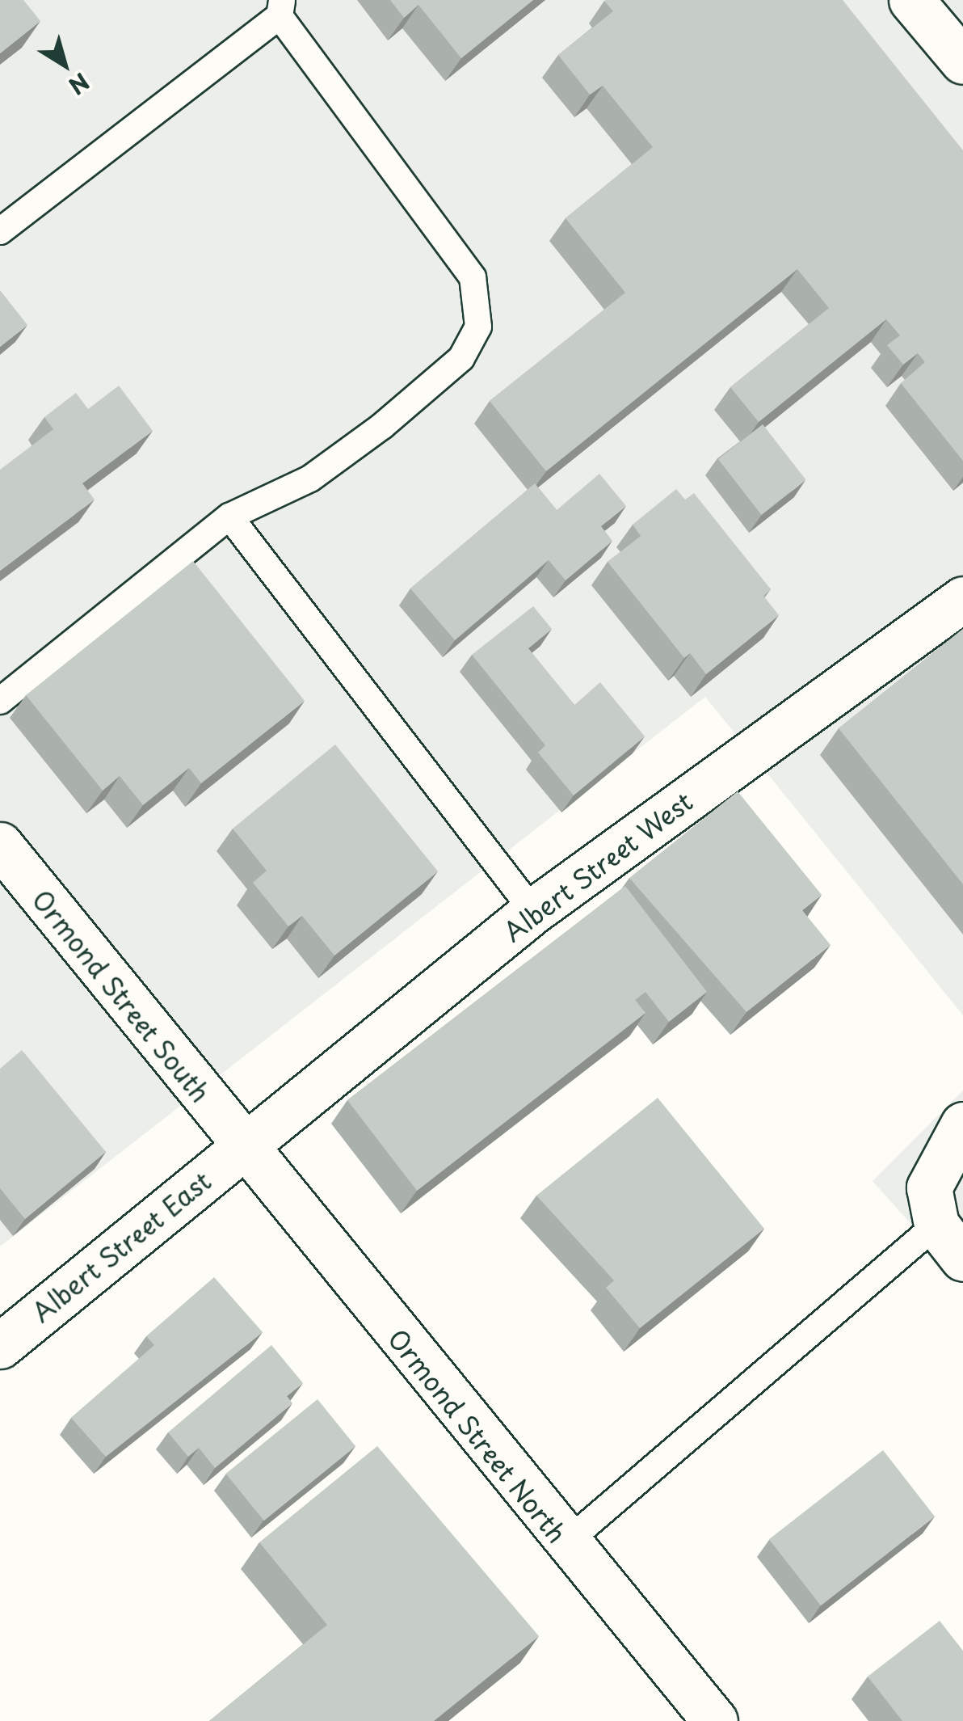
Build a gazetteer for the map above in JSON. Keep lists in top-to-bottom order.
{
  "streets": {
    "street": [
      "Albert Street West",
      "Ormond Street South",
      "Albert Street East",
      "Ormond Street North"
    ]
  },
  "crossings": [
    ["Albert Street West", "Ormond Street South"],
    ["Albert Street West", "Albert Street East"],
    ["Albert Street West", "Ormond Street North"],
    ["Ormond Street South", "Albert Street East"],
    ["Ormond Street South", "Ormond Street North"],
    ["Albert Street East", "Ormond Street North"]
  ],
  "north": "bottom right"
}
